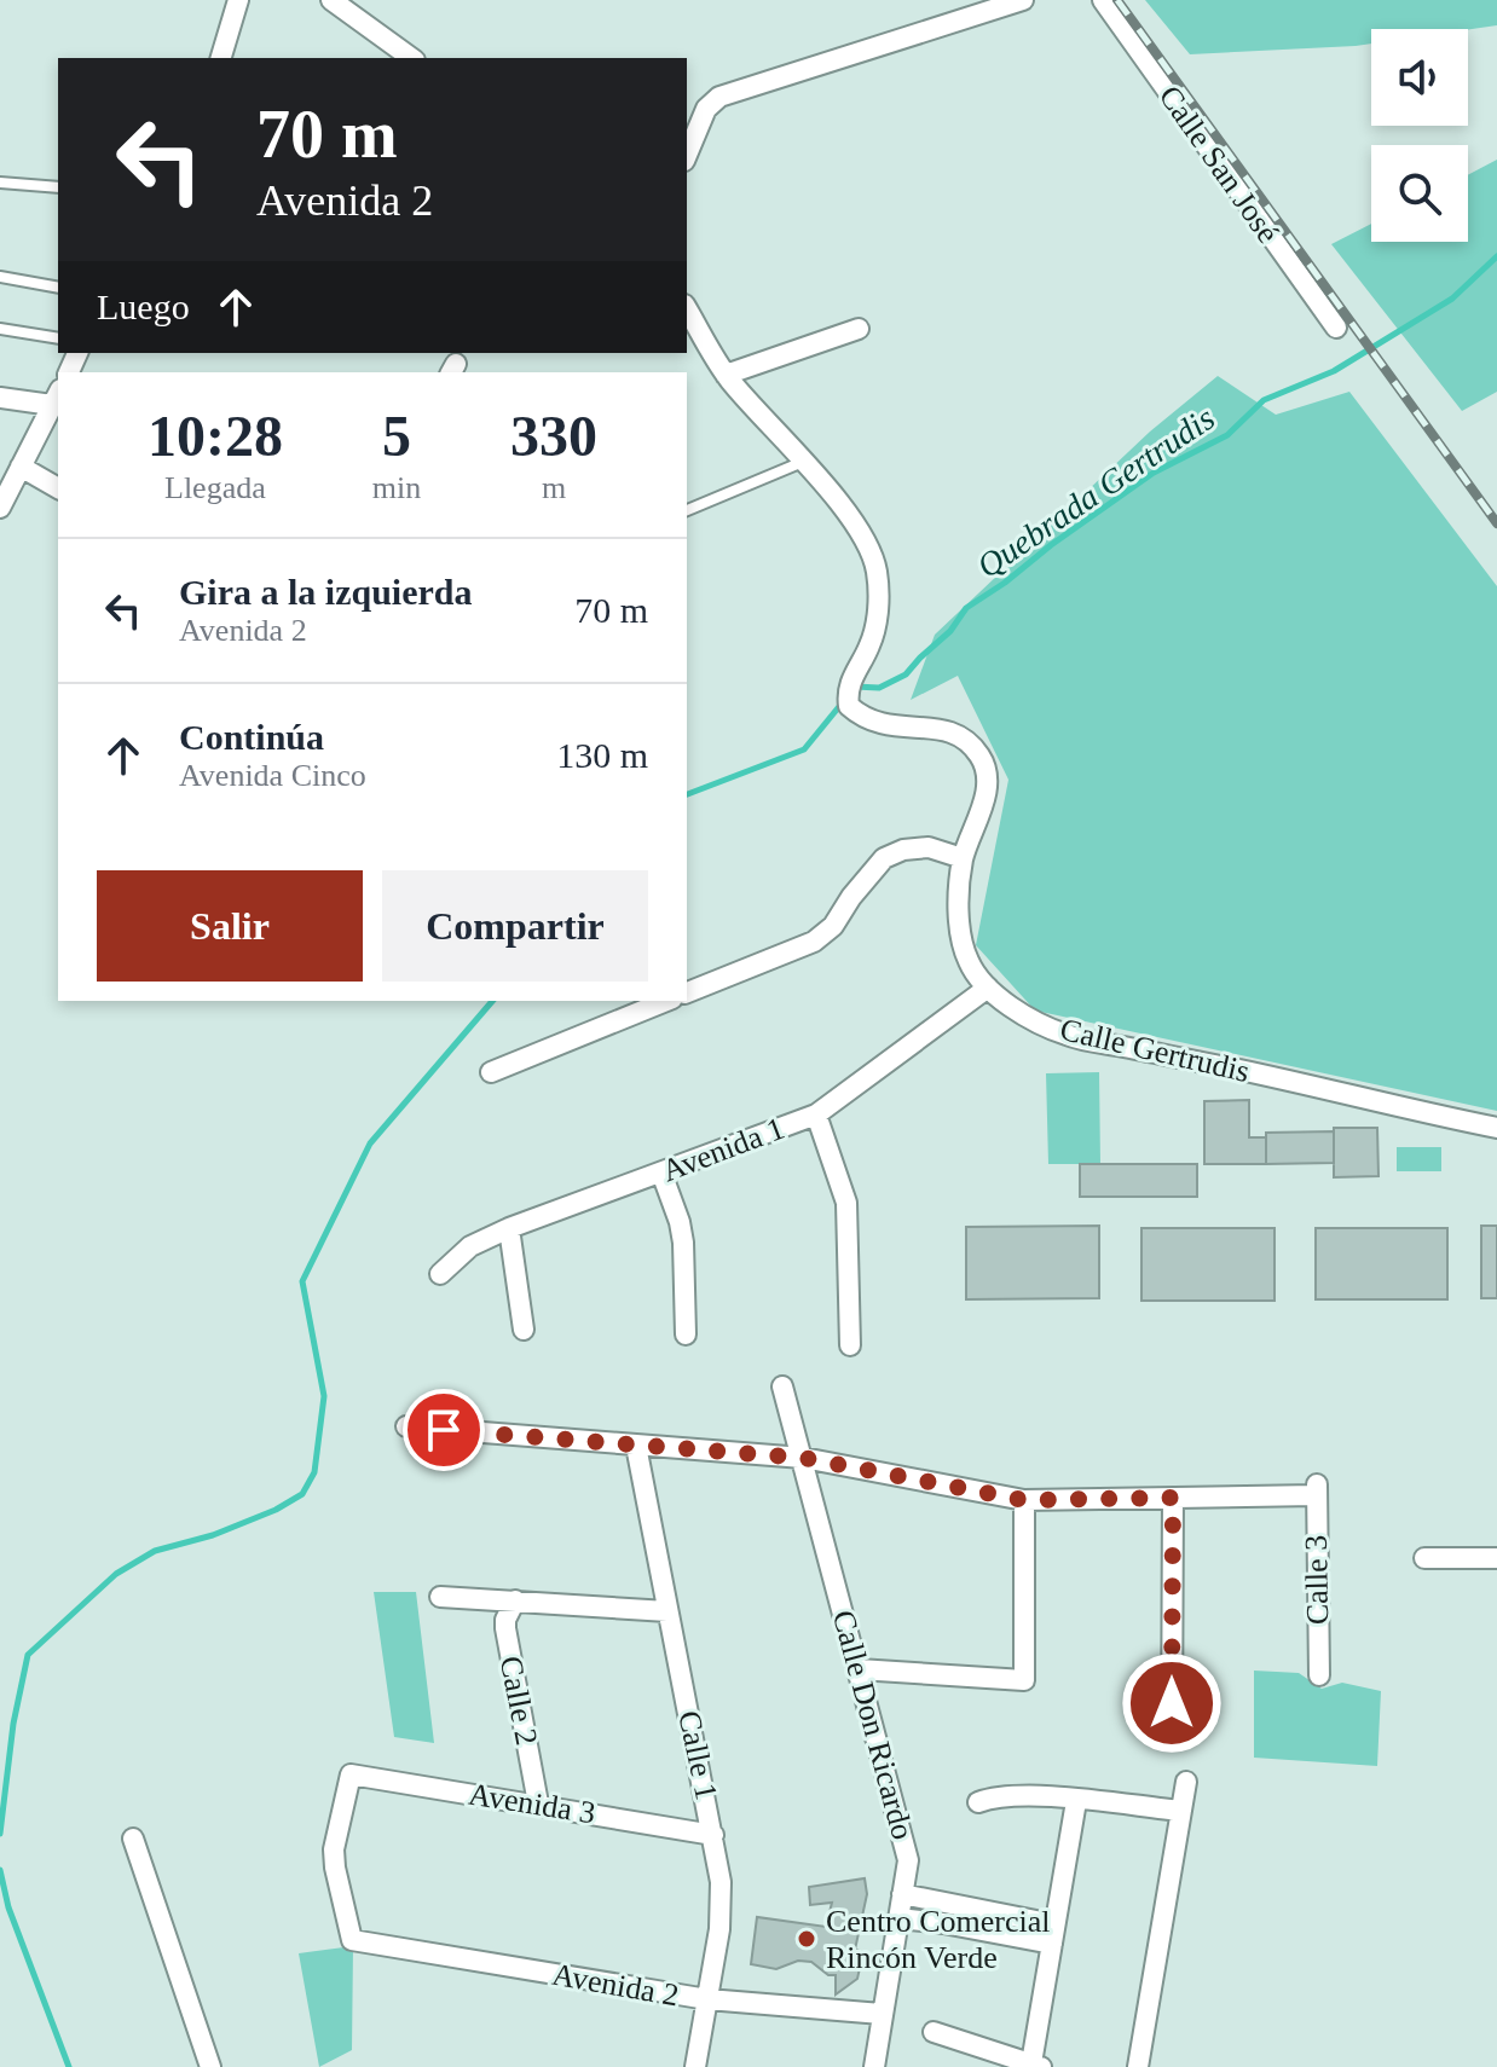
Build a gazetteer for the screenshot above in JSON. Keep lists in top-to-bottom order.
{
  "streets": {
    "street": [
      "Calle San José",
      "Calle Gertrudis",
      "Avenida 1",
      "Calle 3",
      "Calle 2",
      "Calle Don Ricardo",
      "Calle 1",
      "Avenida 3",
      "Avenida 2"
    ]
  },
  "crossings": [
    ["Calle Gertrudis", "Avenida 1"],
    ["Calle 2", "Avenida 3"],
    ["Calle Don Ricardo", "Avenida 2"],
    ["Calle 1", "Avenida 3"],
    ["Calle 1", "Avenida 2"],
    ["Avenida 3", "Avenida 2"]
  ],
  "water": ["Quebrada Gertrudis"],
  "places": ["Centro Comercial Rincón Verde"],
  "page": {
    "turn": ["70 m", "Avenida 2"],
    "then": "Luego",
    "eta": [
      "10:28",
      "Llegada",
      "5",
      "min",
      "330",
      "m"
    ],
    "list": [
      {
        "name": "Gira a la izquierda",
        "note": "Avenida 2",
        "value": "70 m"
      },
      {
        "name": "Continúa",
        "note": "Avenida Cinco",
        "value": "130 m"
      }
    ],
    "buttons": ["Salir", "Compartir"]
  }
}
